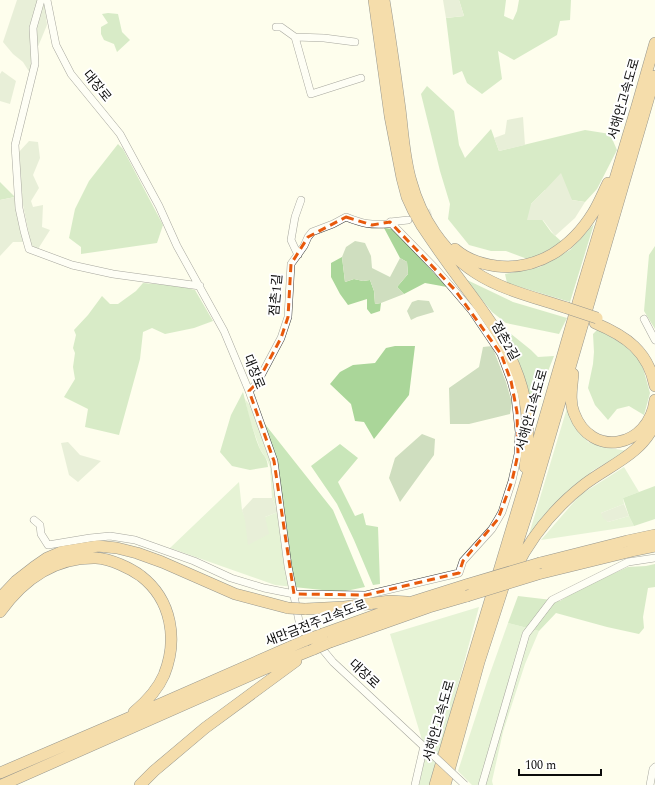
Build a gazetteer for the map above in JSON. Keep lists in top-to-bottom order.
{
  "streets": {
    "highway": ["서해안고속도로", "새만금전주고속도로"],
    "street": ["대장로", "점촌1길", "점촌2길"]
  },
  "crossings": [
    ["대장로", "점촌1길"],
    ["대장로", "점촌2길"],
    ["점촌1길", "점촌2길"]
  ],
  "scale_bar": "100 m"
}
